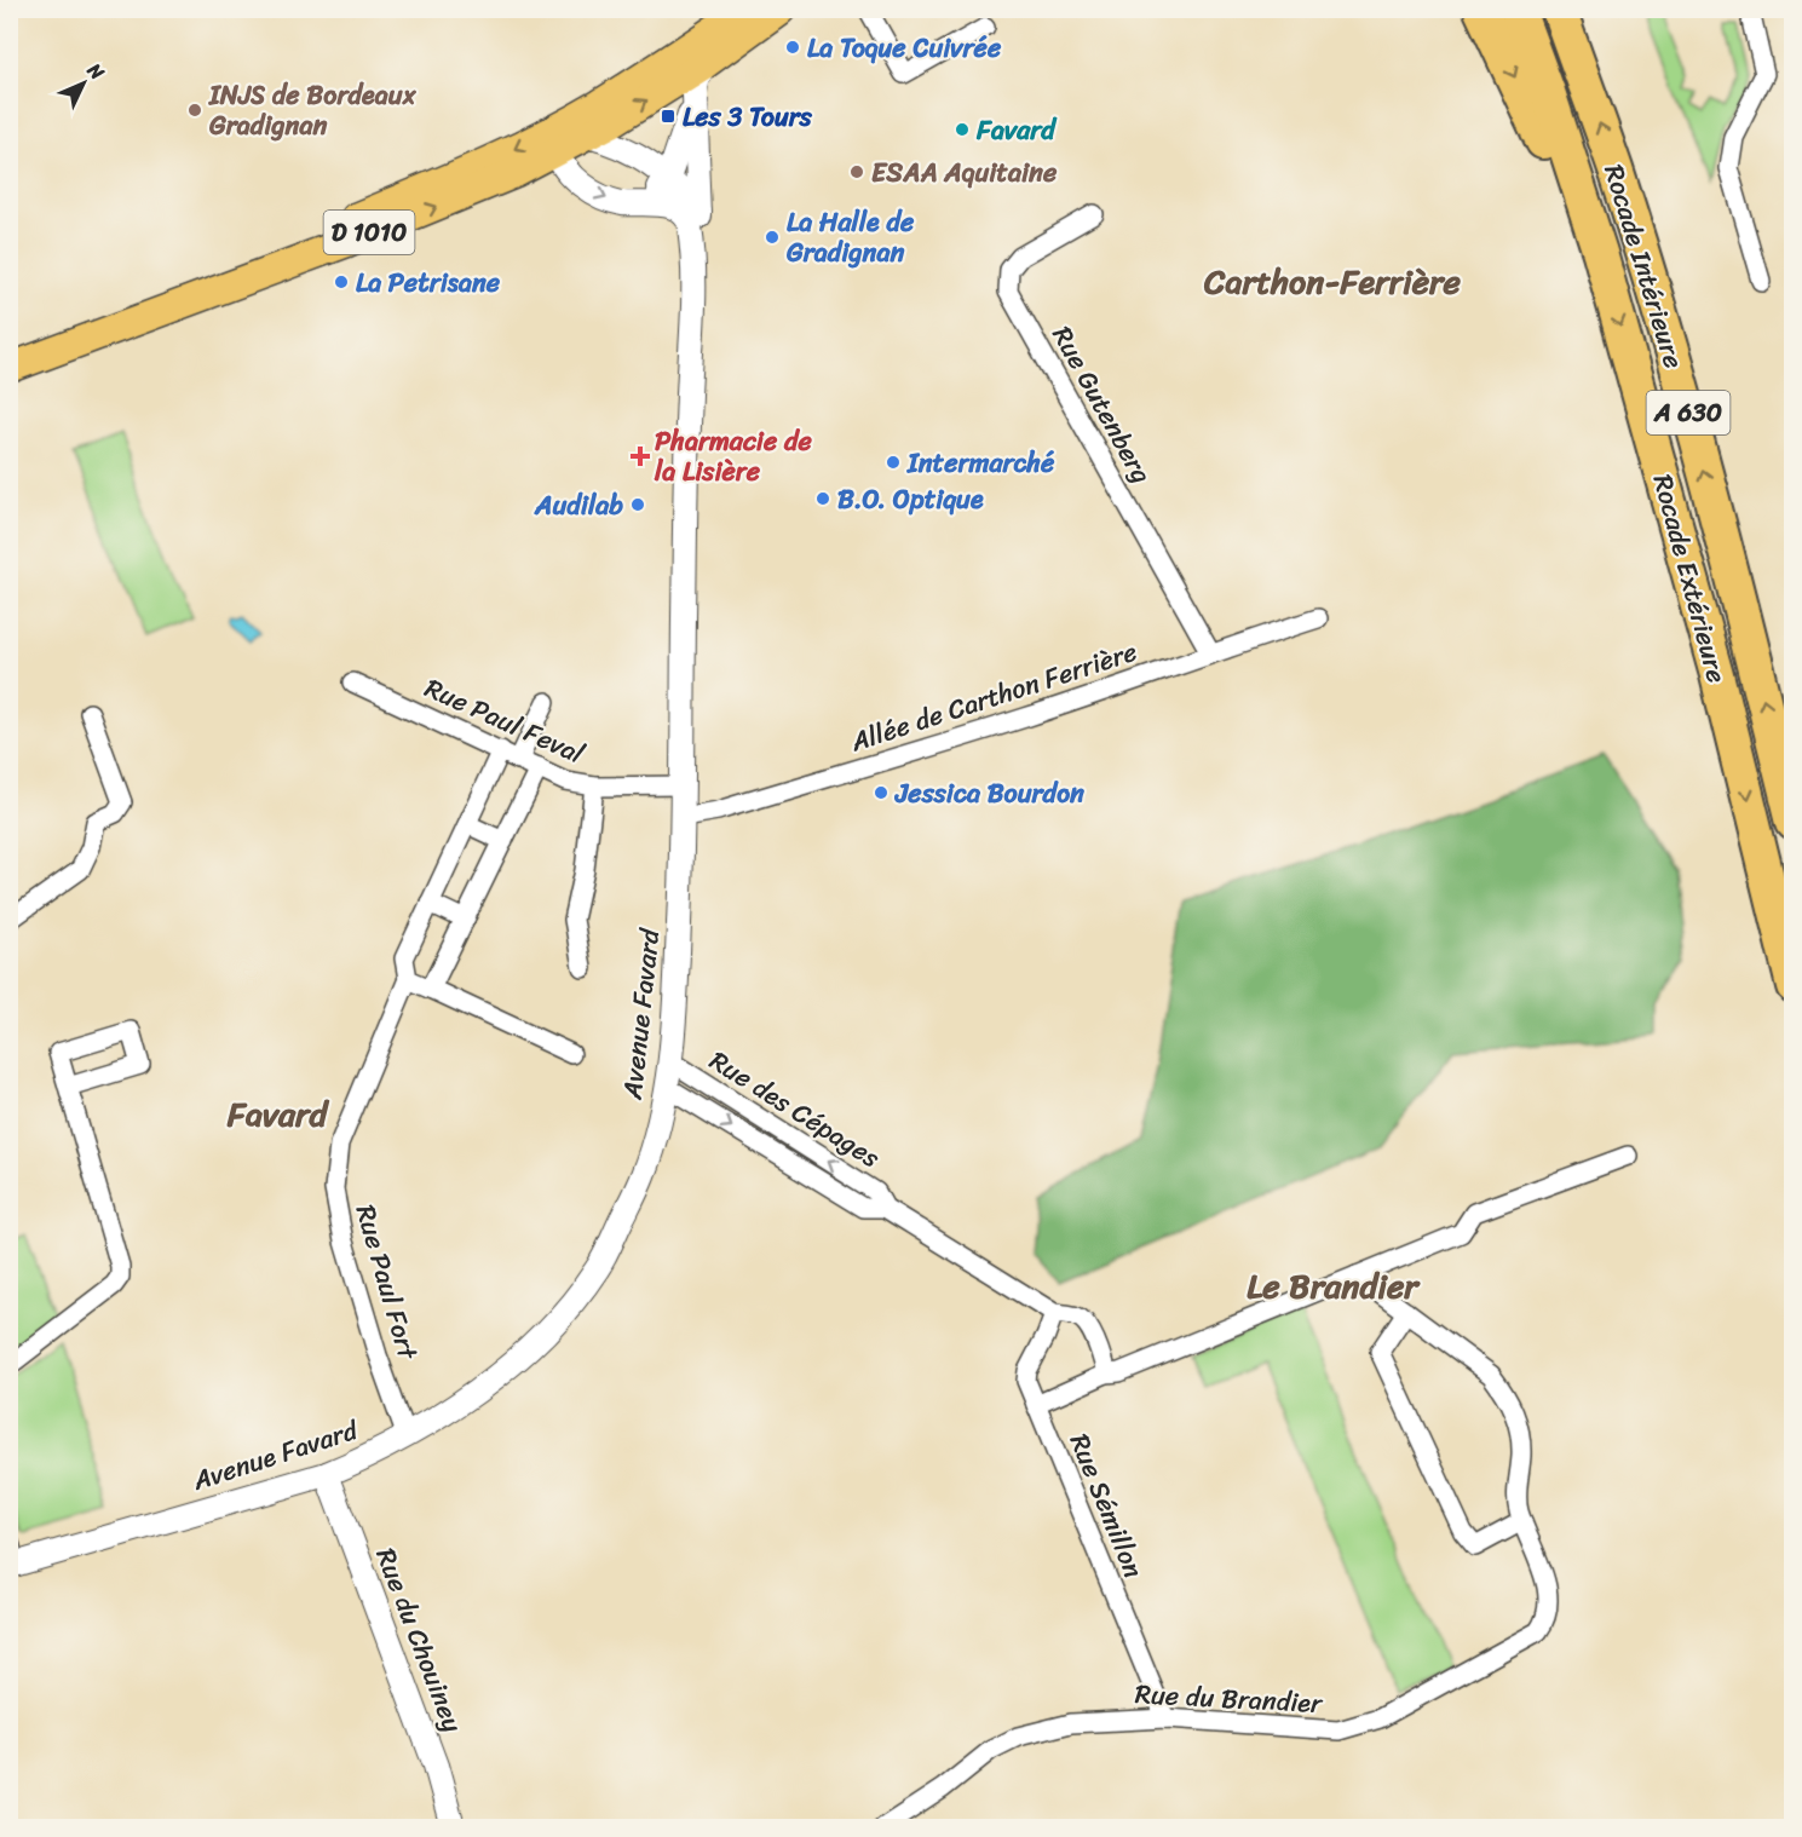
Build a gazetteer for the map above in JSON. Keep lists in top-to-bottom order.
{
  "streets": {
    "highway": ["Rocade Intérieure", "A 630", "Rocade Extérieure"],
    "main road": ["D 1010"],
    "street": [
      "Rue Gutenberg",
      "Allée de Carthon Ferrière",
      "Rue Paul Feval",
      "Avenue Favard",
      "Rue des Cépages",
      "Rue Paul Fort",
      "Rue Sémillon",
      "Rue du Chouiney",
      "Rue du Brandier"
    ]
  },
  "crossings": [
    ["D 1010", "Avenue Favard"],
    ["Rue Gutenberg", "Allée de Carthon Ferrière"],
    ["Allée de Carthon Ferrière", "Avenue Favard"],
    ["Rue Paul Feval", "Avenue Favard"],
    ["Rue Paul Feval", "Rue Paul Fort"],
    ["Avenue Favard", "Rue des Cépages"],
    ["Avenue Favard", "Rue Paul Fort"],
    ["Avenue Favard", "Rue du Chouiney"],
    ["Rue des Cépages", "Rue Sémillon"],
    ["Rue Sémillon", "Rue du Brandier"]
  ],
  "one_way": ["Rocade Intérieure", "Rocade Extérieure"],
  "districts": ["Carthon-Ferrière", "Favard", "Le Brandier"],
  "places": {
    "other": [
      "La Toque Cuivrée",
      "INJS de Bordeaux Gradignan",
      "Favard",
      "ESAA Aquitaine",
      "La Halle de Gradignan",
      "La Petrisane",
      "Intermarché",
      "B.O. Optique",
      "Audilab",
      "Jessica Bourdon"
    ],
    "transit": ["Les 3 Tours"],
    "health": ["Pharmacie de la Lisière"]
  },
  "north": "top right"
}
